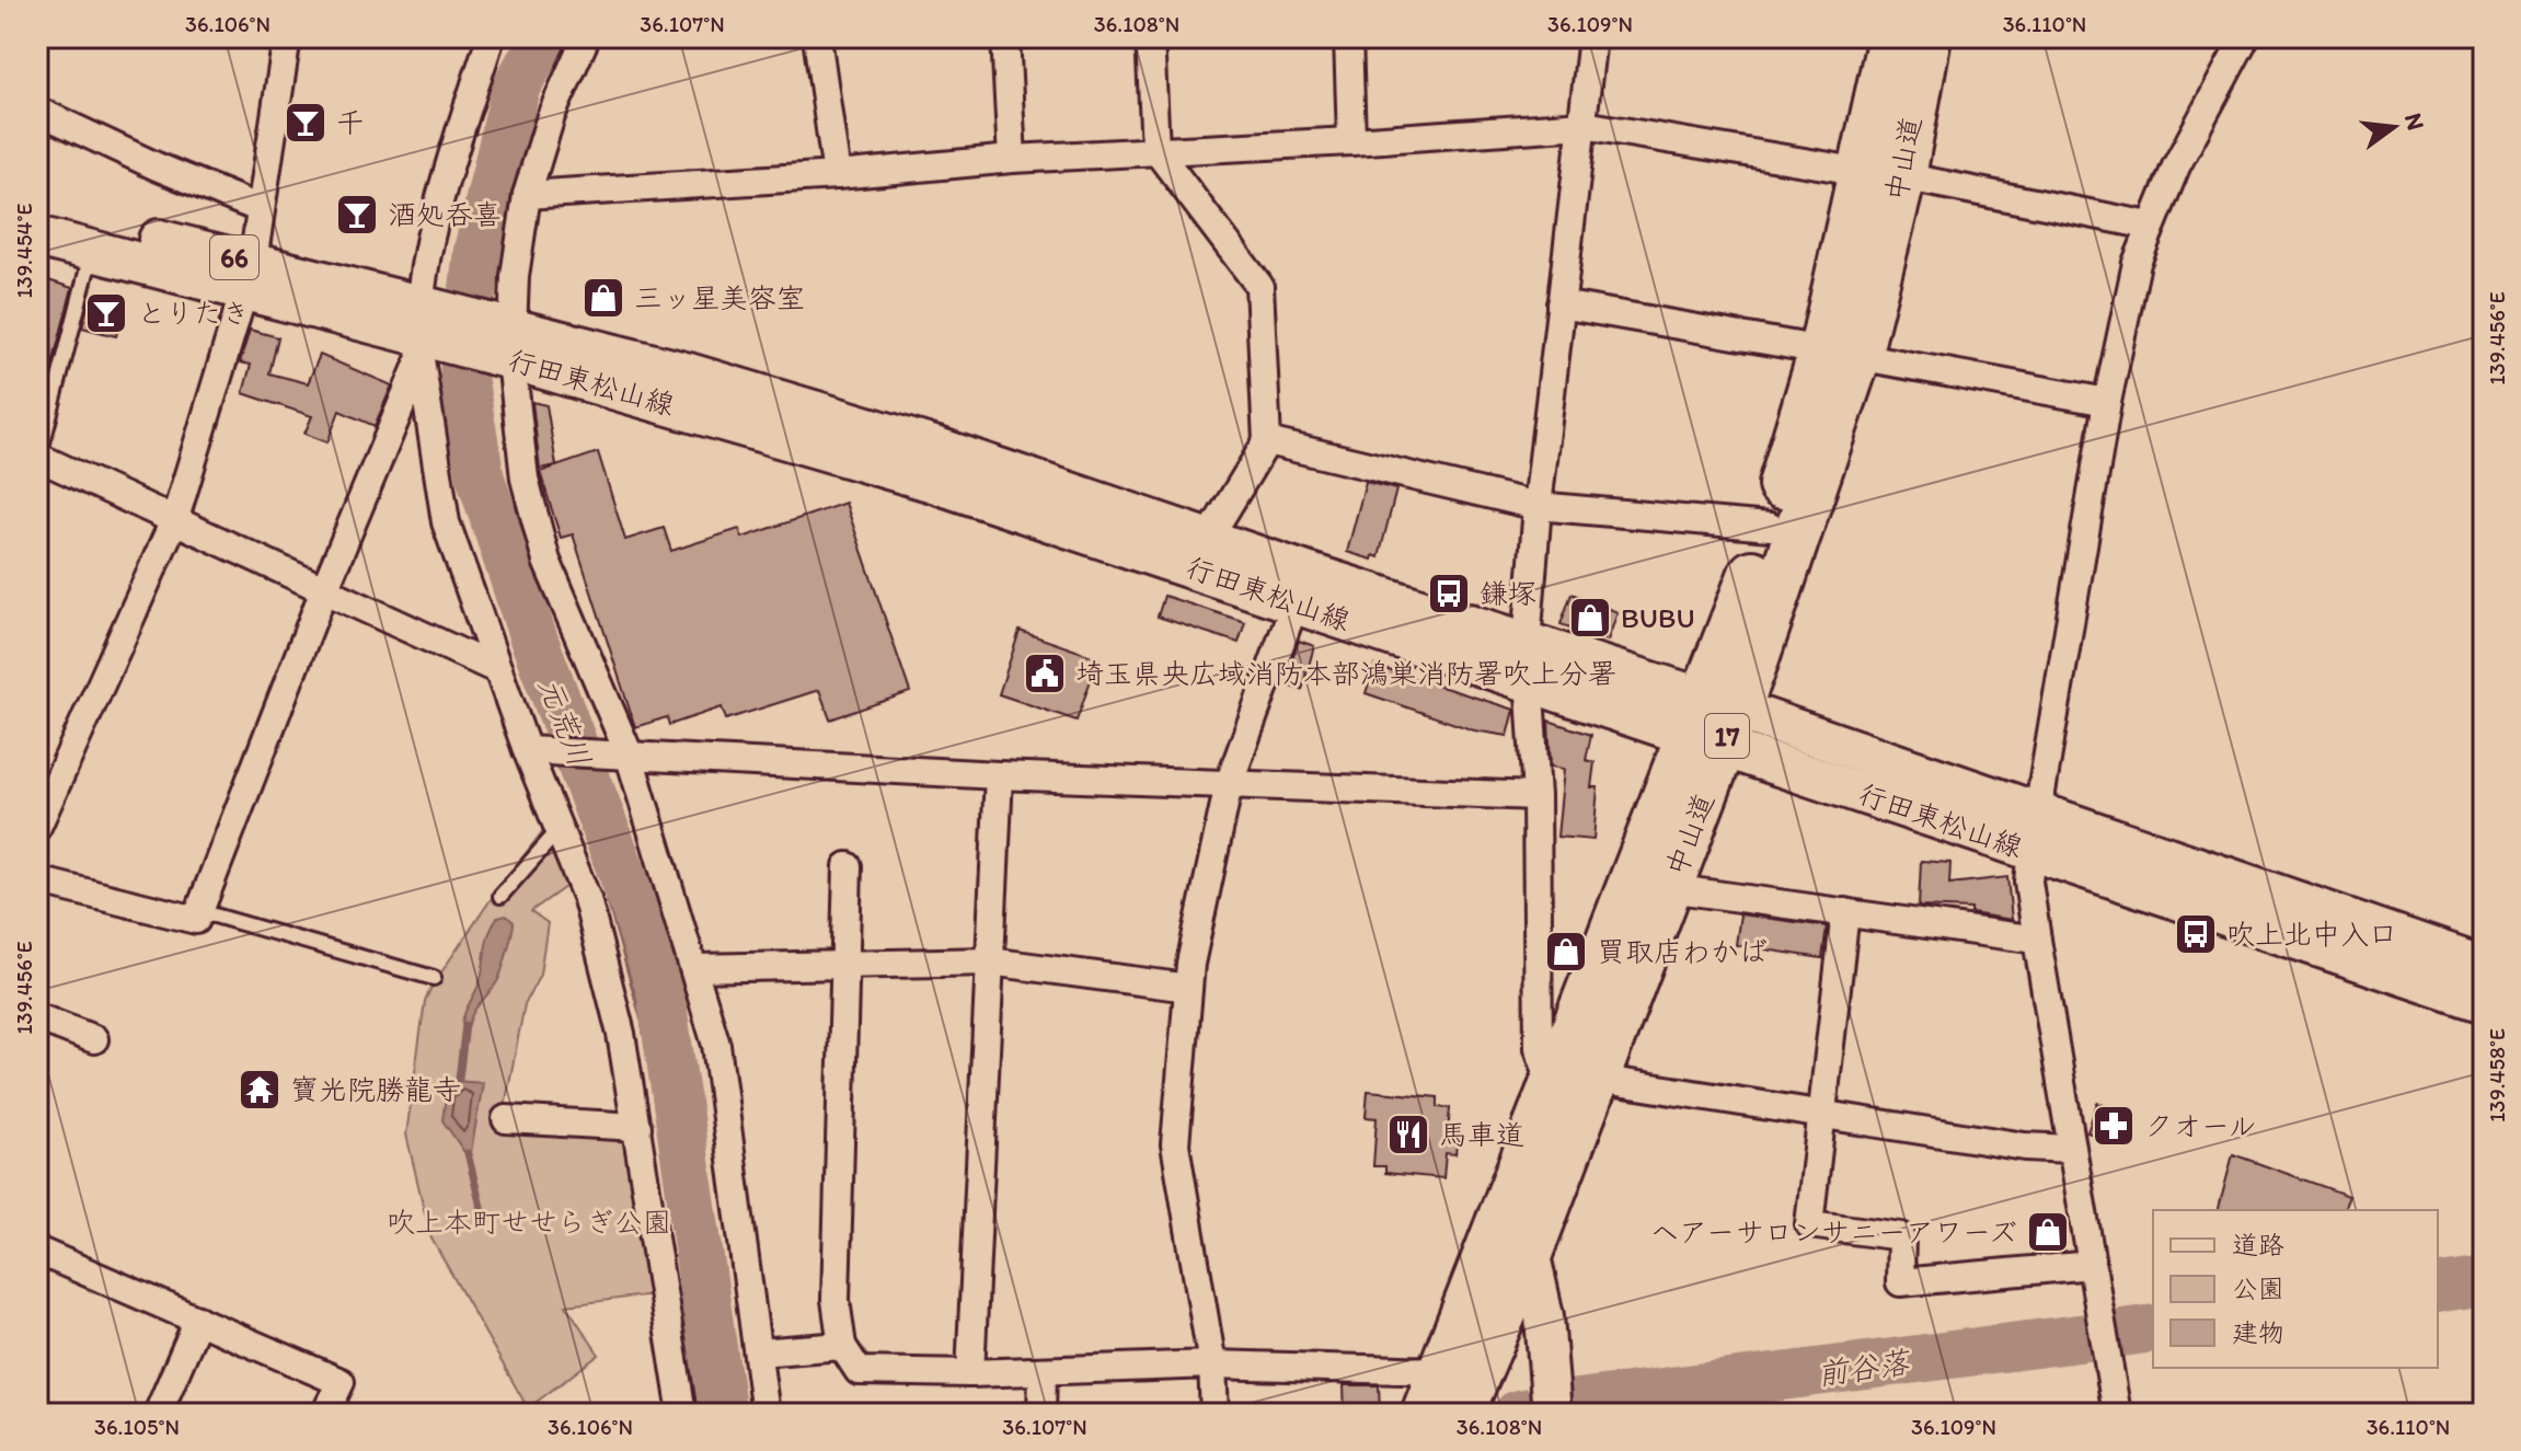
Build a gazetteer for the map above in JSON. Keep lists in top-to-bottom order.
{
  "streets": {
    "highway": ["中山道", "17"],
    "main road": ["66", "行田東松山線"]
  },
  "crossings": [
    ["中山道", "行田東松山線"]
  ],
  "water": ["元荒川", "前谷落"],
  "parks": ["吹上本町せせらぎ公園"],
  "places": {
    "bar": ["千", "酒処呑喜", "とりたき"],
    "shop": [
      "三ッ星美容室",
      "BUBU",
      "買取店わかば",
      "ヘアーサロンサニーアワーズ"
    ],
    "bus stop": ["鎌塚", "吹上北中入口"],
    "public building": ["埼玉県央広域消防本部鴻巣消防署吹上分署"],
    "temple": ["寶光院勝龍寺"],
    "pharmacy": ["クオール"],
    "restaurant": ["馬車道"]
  },
  "legend": ["道路", "公園", "建物"],
  "north": "right",
  "coordinates": [
    "36.106°N",
    "36.107°N",
    "36.108°N",
    "36.109°N",
    "36.110°N",
    "139.454°E",
    "139.456°E",
    "139.458°E",
    "36.105°N"
  ]
}
